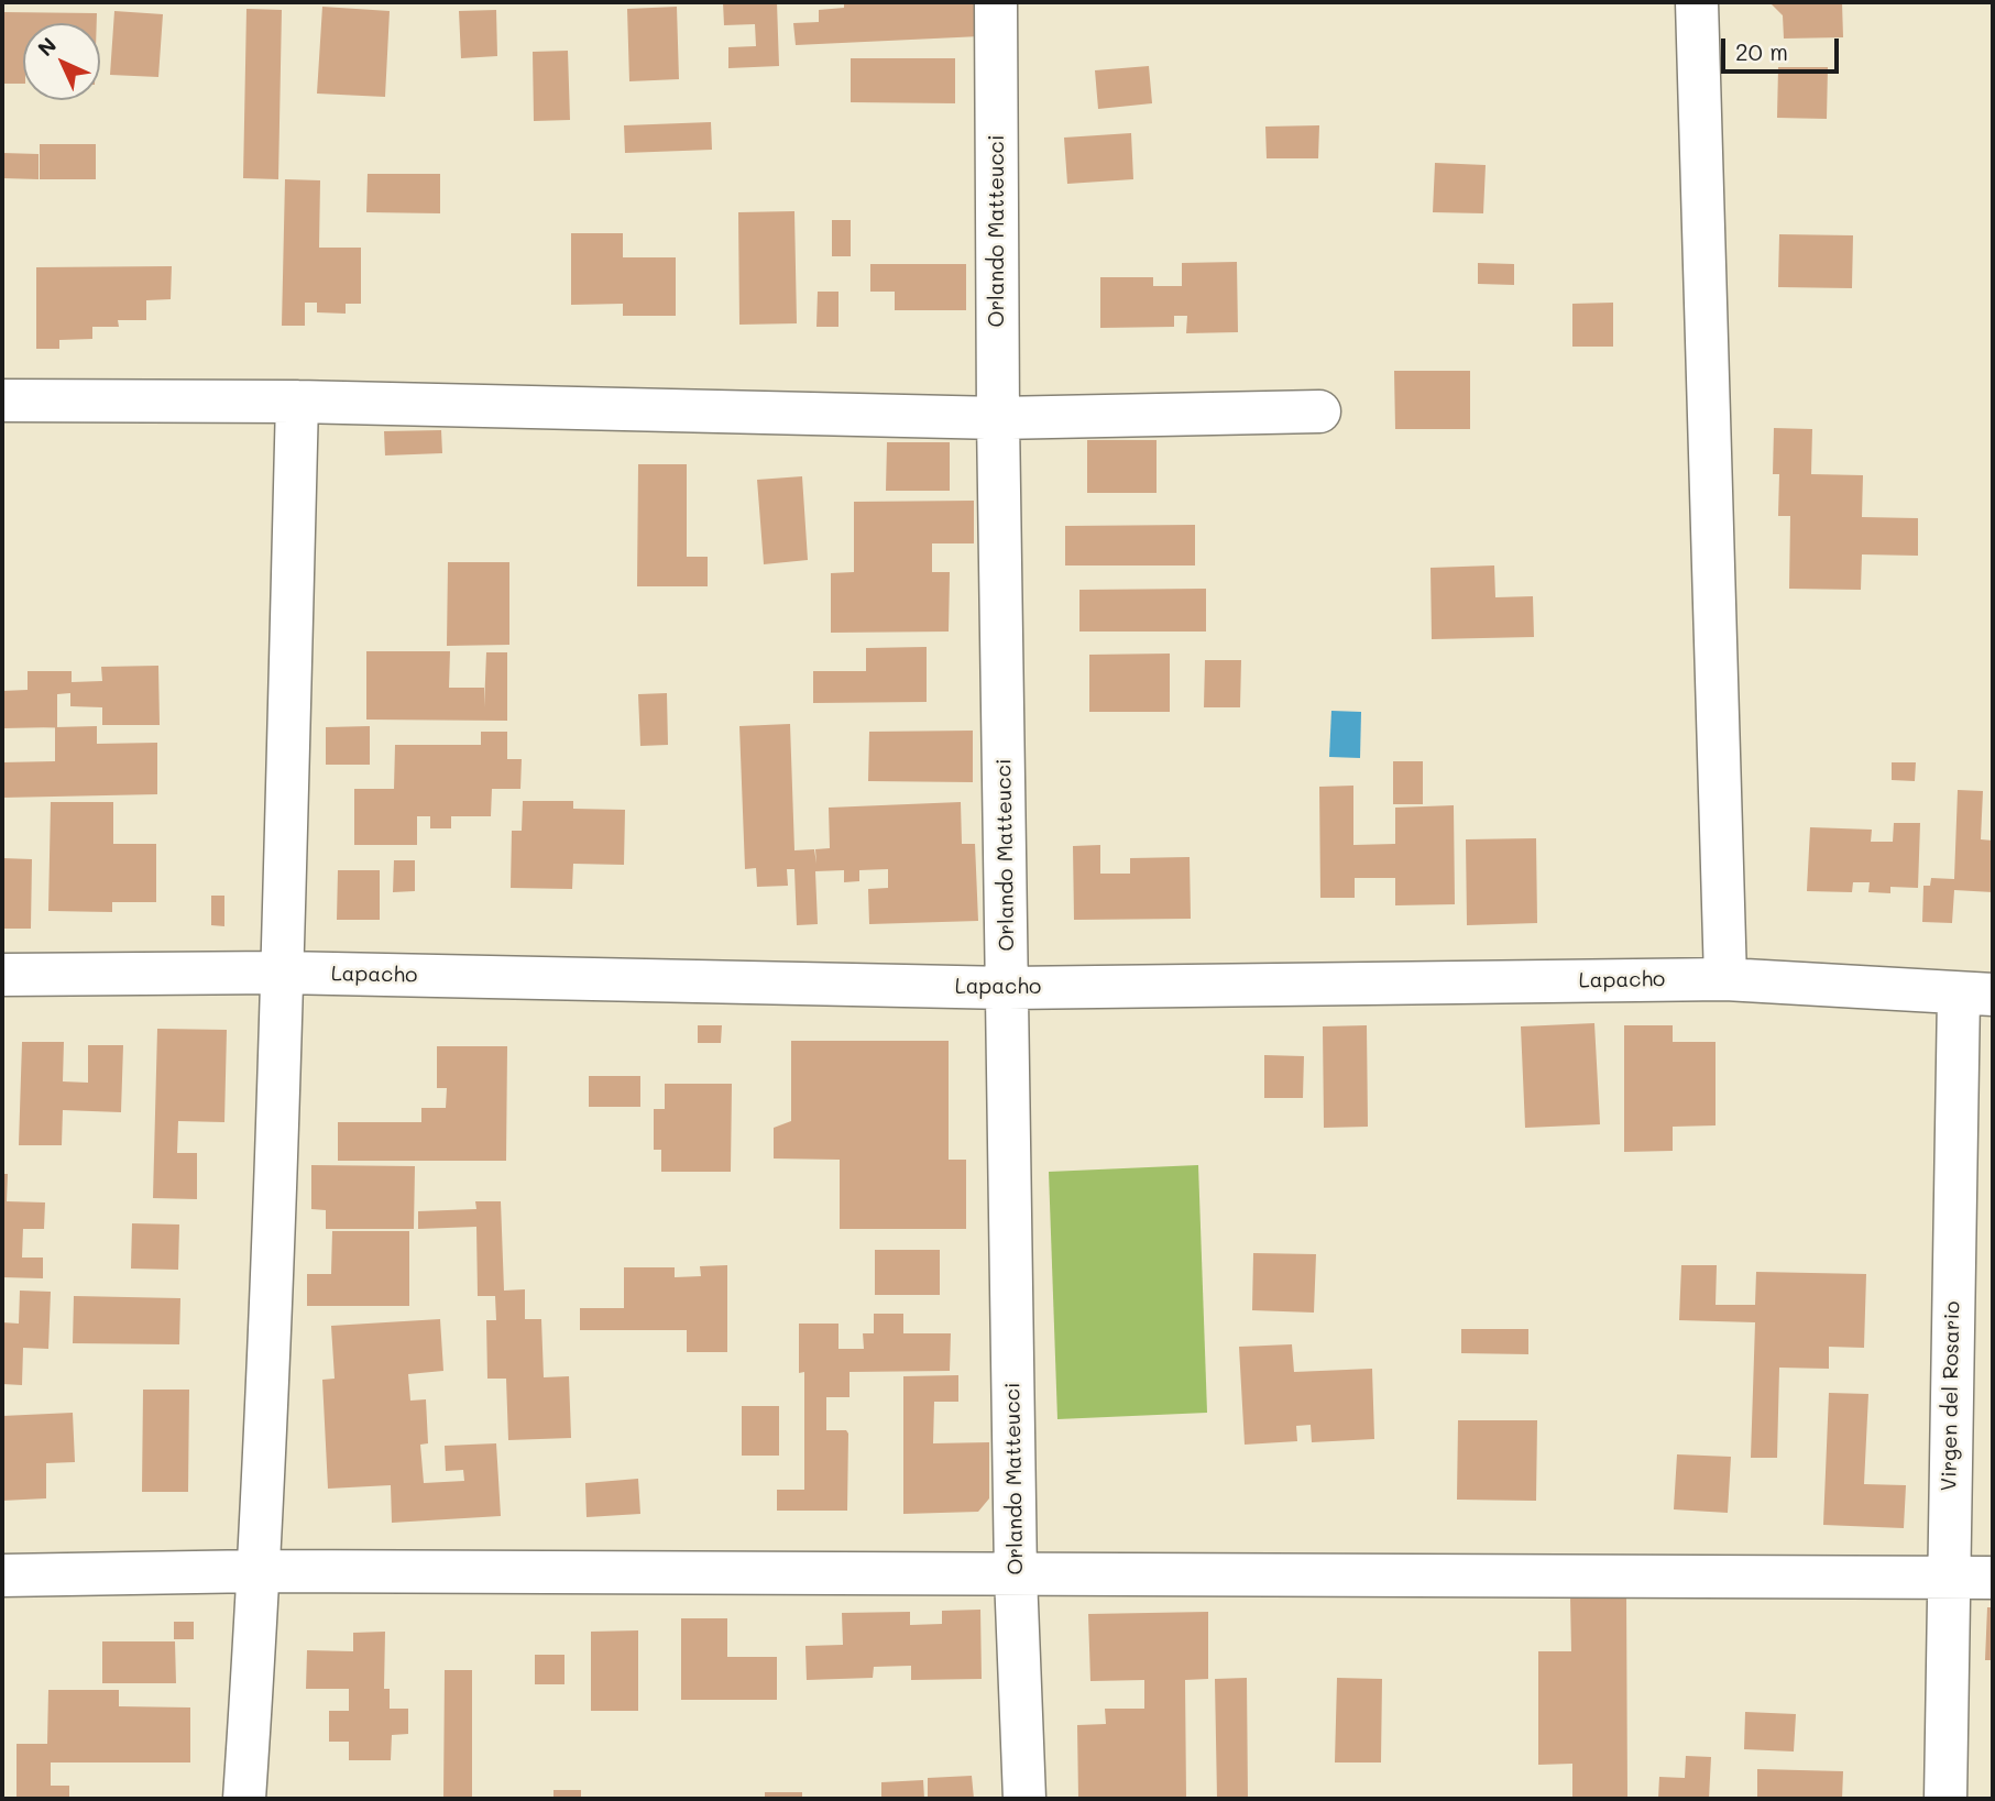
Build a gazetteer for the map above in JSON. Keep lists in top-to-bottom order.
{
  "streets": {
    "street": ["Orlando Matteucci", "Lapacho", "Virgen del Rosario"]
  },
  "crossings": [
    ["Orlando Matteucci", "Lapacho"],
    ["Lapacho", "Virgen del Rosario"]
  ],
  "scale_bar": "20 m",
  "north": "top left"
}
